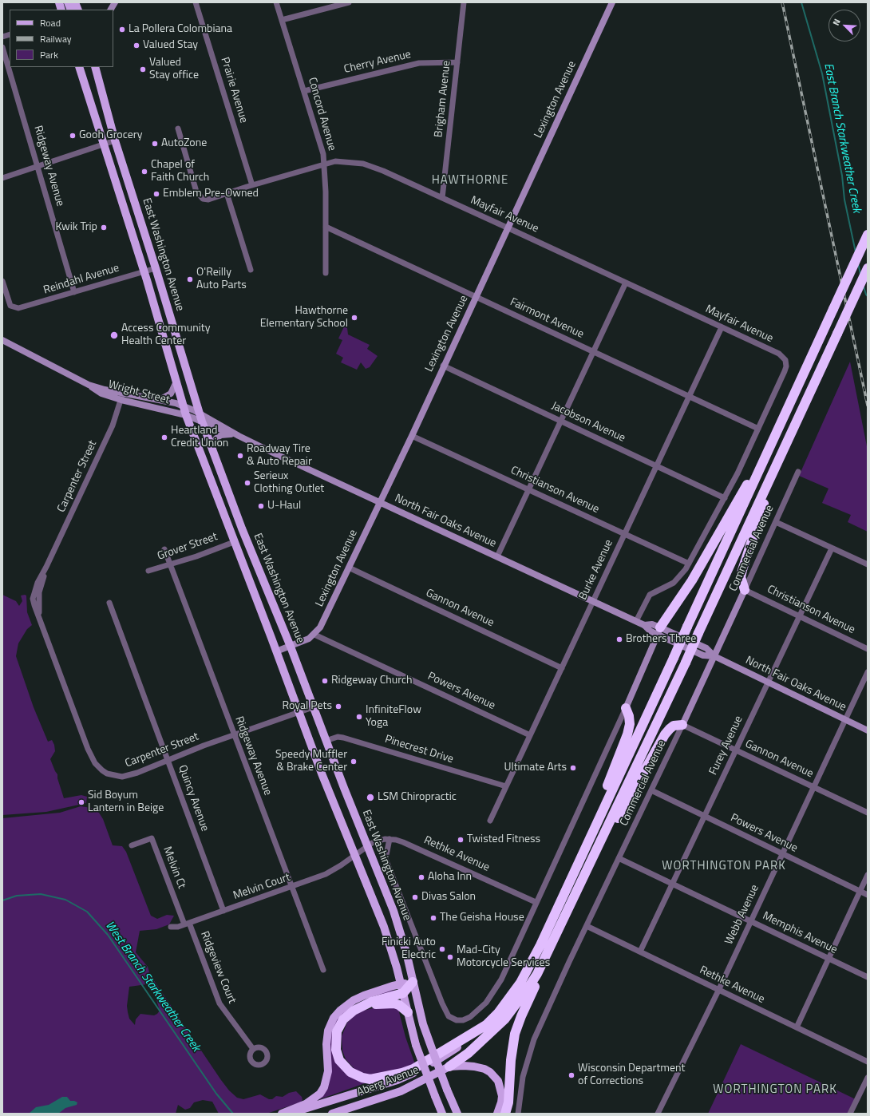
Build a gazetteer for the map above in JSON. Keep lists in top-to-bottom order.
{
  "streets": {
    "main road": ["East Washington Avenue", "Aberg Avenue"],
    "street": [
      "Cherry Avenue",
      "Prairie Avenue",
      "Brigham Avenue",
      "Lexington Avenue",
      "Concord Avenue",
      "Ridgeway Avenue",
      "Mayfair Avenue",
      "Reindahl Avenue",
      "Fairmont Avenue",
      "Wright Street",
      "Jacobson Avenue",
      "Carpenter Street",
      "Christianson Avenue",
      "North Fair Oaks Avenue",
      "Grover Street",
      "Commercial Avenue",
      "Burke Avenue",
      "Gannon Avenue",
      "Powers Avenue",
      "Furey Avenue",
      "Pinecrest Drive",
      "Quincy Avenue",
      "Rethke Avenue",
      "Melvin Ct",
      "Melvin Court",
      "Webb Avenue",
      "Memphis Avenue",
      "Ridgeview Court"
    ]
  },
  "crossings": [
    ["Cherry Avenue", "Brigham Avenue"],
    ["Cherry Avenue", "Concord Avenue"],
    ["Prairie Avenue", "Mayfair Avenue"],
    ["Brigham Avenue", "Mayfair Avenue"],
    ["Lexington Avenue", "Mayfair Avenue"],
    ["Lexington Avenue", "East Washington Avenue"],
    ["Lexington Avenue", "Fairmont Avenue"],
    ["Lexington Avenue", "Jacobson Avenue"],
    ["Lexington Avenue", "Christianson Avenue"],
    ["Lexington Avenue", "North Fair Oaks Avenue"],
    ["Lexington Avenue", "Gannon Avenue"],
    ["Lexington Avenue", "Powers Avenue"],
    ["Concord Avenue", "Mayfair Avenue"],
    ["Concord Avenue", "Fairmont Avenue"],
    ["Ridgeway Avenue", "Reindahl Avenue"],
    ["Ridgeway Avenue", "Carpenter Street"],
    ["Ridgeway Avenue", "Grover Street"],
    ["Ridgeway Avenue", "Melvin Court"],
    ["Mayfair Avenue", "Fairmont Avenue"],
    ["Mayfair Avenue", "Burke Avenue"],
    ["East Washington Avenue", "Reindahl Avenue"],
    ["East Washington Avenue", "Wright Street"],
    ["East Washington Avenue", "Carpenter Street"],
    ["East Washington Avenue", "North Fair Oaks Avenue"],
    ["East Washington Avenue", "Grover Street"],
    ["East Washington Avenue", "Pinecrest Drive"],
    ["East Washington Avenue", "Rethke Avenue"],
    ["East Washington Avenue", "Melvin Court"],
    ["Fairmont Avenue", "Burke Avenue"],
    ["Wright Street", "Carpenter Street"],
    ["Wright Street", "North Fair Oaks Avenue"],
    ["Jacobson Avenue", "Burke Avenue"],
    ["Carpenter Street", "Quincy Avenue"],
    ["Christianson Avenue", "Commercial Avenue"],
    ["Christianson Avenue", "Burke Avenue"],
    ["Christianson Avenue", "Furey Avenue"],
    ["North Fair Oaks Avenue", "Commercial Avenue"],
    ["North Fair Oaks Avenue", "Burke Avenue"],
    ["North Fair Oaks Avenue", "Furey Avenue"],
    ["North Fair Oaks Avenue", "Webb Avenue"],
    ["Commercial Avenue", "Gannon Avenue"],
    ["Commercial Avenue", "Powers Avenue"],
    ["Commercial Avenue", "Rethke Avenue"],
    ["Commercial Avenue", "Memphis Avenue"],
    ["Burke Avenue", "Gannon Avenue"],
    ["Burke Avenue", "Powers Avenue"],
    ["Burke Avenue", "Pinecrest Drive"],
    ["Gannon Avenue", "Furey Avenue"],
    ["Gannon Avenue", "Webb Avenue"],
    ["Powers Avenue", "Furey Avenue"],
    ["Powers Avenue", "Webb Avenue"],
    ["Furey Avenue", "Rethke Avenue"],
    ["Furey Avenue", "Memphis Avenue"],
    ["Quincy Avenue", "Melvin Court"],
    ["Rethke Avenue", "Melvin Court"],
    ["Rethke Avenue", "Webb Avenue"],
    ["Melvin Ct", "Melvin Court"],
    ["Melvin Ct", "Ridgeview Court"],
    ["Melvin Court", "Ridgeview Court"],
    ["Webb Avenue", "Memphis Avenue"]
  ],
  "districts": ["HAWTHORNE", "WORTHINGTON PARK", "WORTHINGTON PARK"],
  "water": ["East Branch Starkweather Creek", "West Branch Starkweather Creek"],
  "places": [
    "La Pollera Colombiana",
    "Valued Stay",
    "Valued Stay office",
    "Gooh Grocery",
    "AutoZone",
    "Chapel of Faith Church",
    "Emblem Pre-Owned",
    "Kwik Trip",
    "O'Reilly Auto Parts",
    "Hawthorne Elementary School",
    "Access Community Health Center",
    "Heartland Credit Union",
    "Roadway Tire & Auto Repair",
    "Serieux Clothing Outlet",
    "U-Haul",
    "Brothers Three",
    "Ridgeway Church",
    "Royal Pets",
    "InfiniteFlow Yoga",
    "Speedy Muffler & Brake Center",
    "Ultimate Arts",
    "LSM Chiropractic",
    "Sid Boyum Lantern in Beige",
    "Twisted Fitness",
    "Aloha Inn",
    "Divas Salon",
    "The Geisha House",
    "Finicki Auto Electric",
    "Mad-City Motorcycle Services",
    "Wisconsin Department of Corrections"
  ],
  "legend": ["Road", "Railway", "Park"],
  "north": "top left"
}
